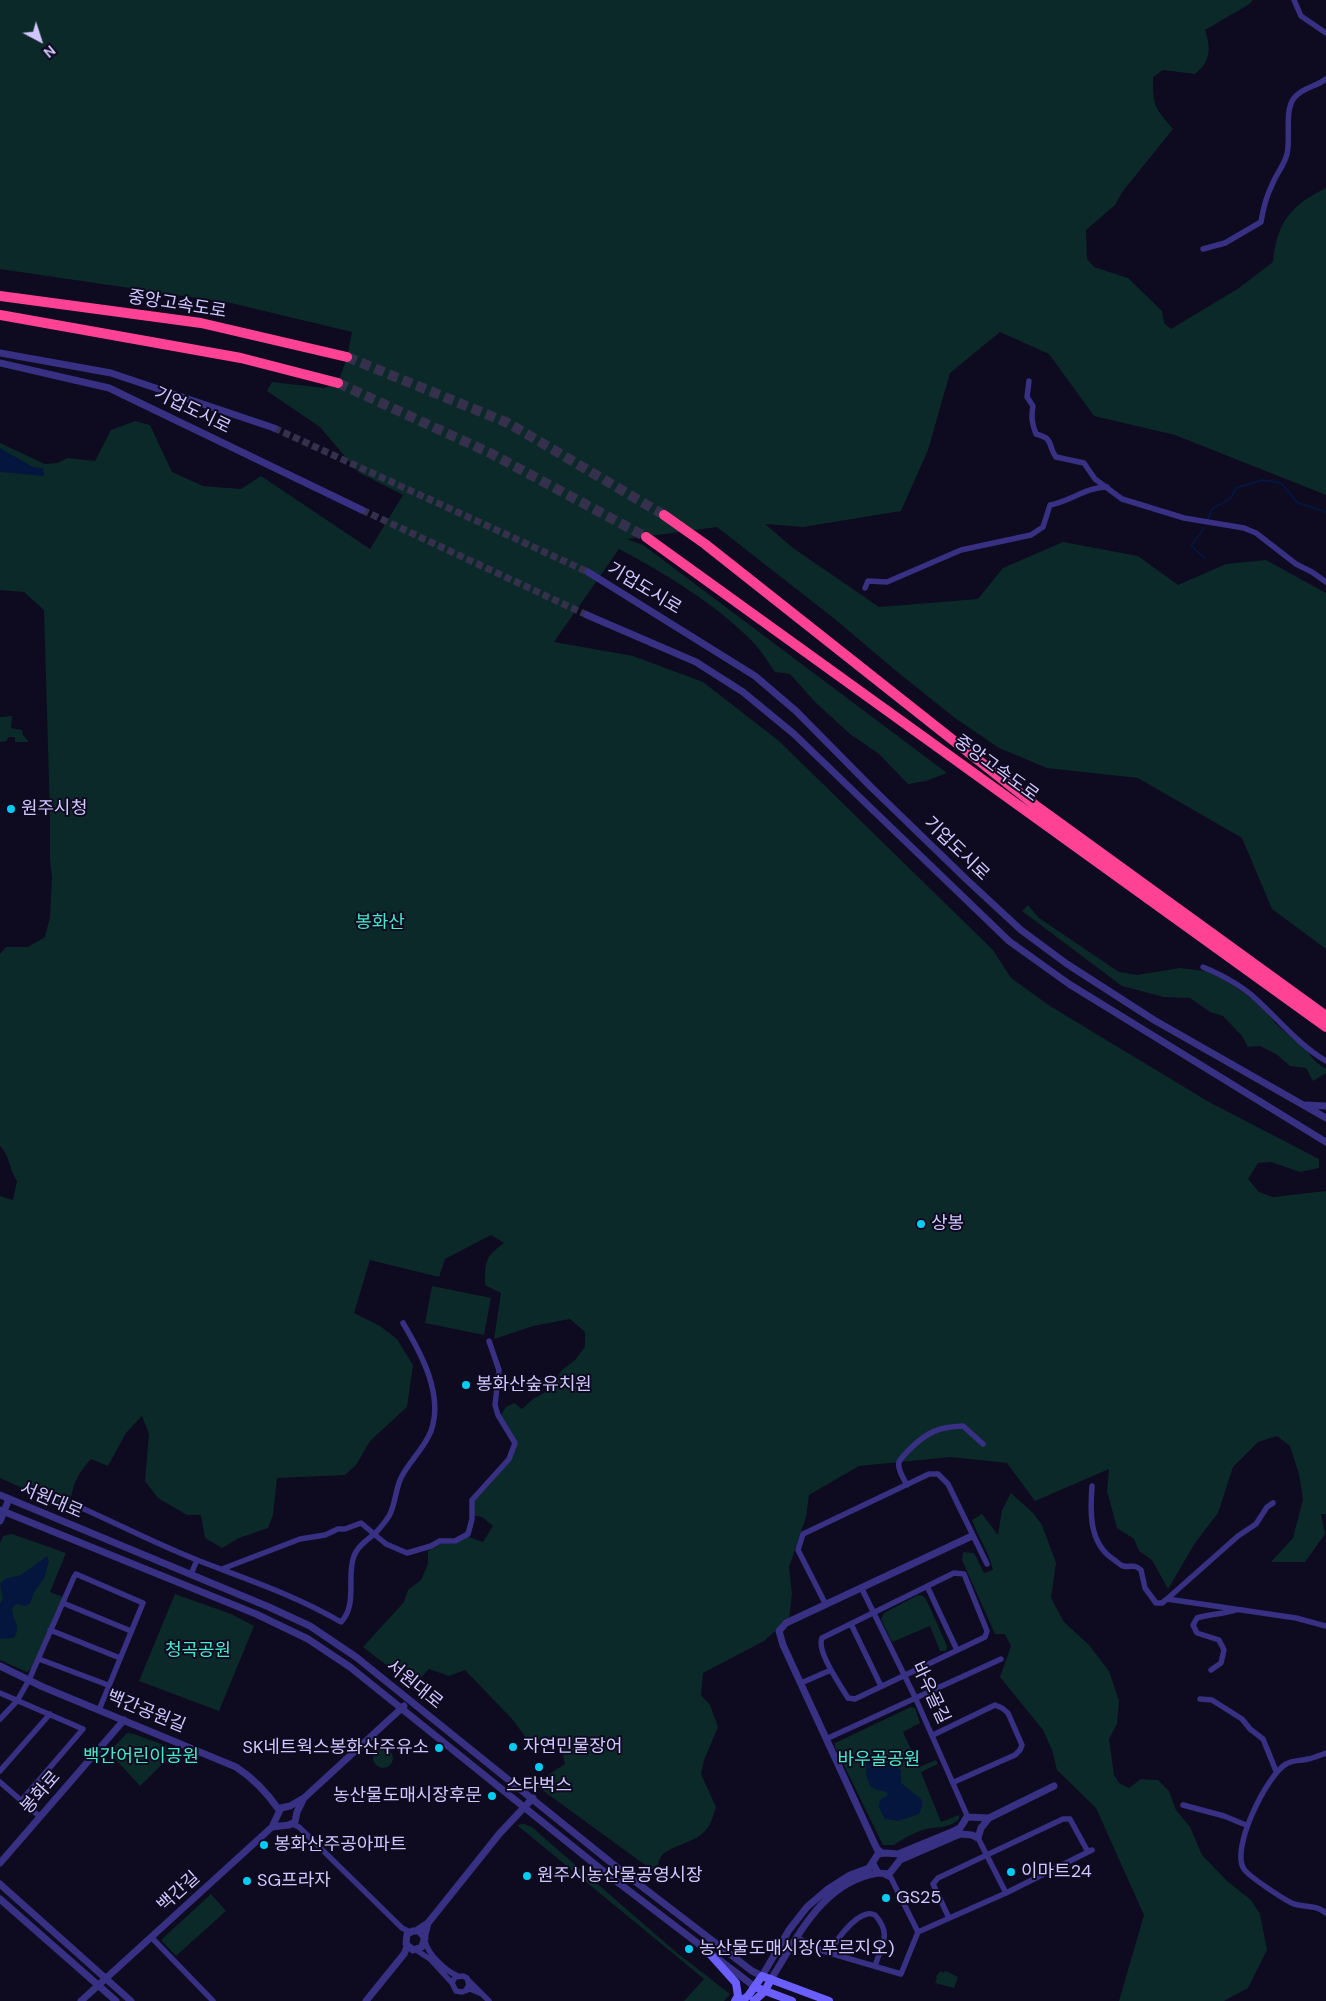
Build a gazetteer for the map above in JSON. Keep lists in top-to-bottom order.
{
  "streets": {
    "highway": ["중앙고속도로"],
    "street": [
      "기업도시로",
      "서원대로",
      "바우골길",
      "백간공원길",
      "봉화로",
      "백간길"
    ]
  },
  "crossings": [
    ["백간공원길", "봉화로"],
    ["백간공원길", "백간길"]
  ],
  "parks": [
    "봉화산",
    "청곡공원",
    "백간어린이공원",
    "바우골공원"
  ],
  "places": [
    "원주시청",
    "상봉",
    "봉화산숲유치원",
    "자연민물장어",
    "SK네트웍스봉화산주유소",
    "스타벅스",
    "농산물도매시장후문",
    "봉화산주공아파트",
    "이마트24",
    "원주시농산물공영시장",
    "SG프라자",
    "GS25",
    "농산물도매시장(푸르지오)"
  ],
  "north": "bottom right"
}
